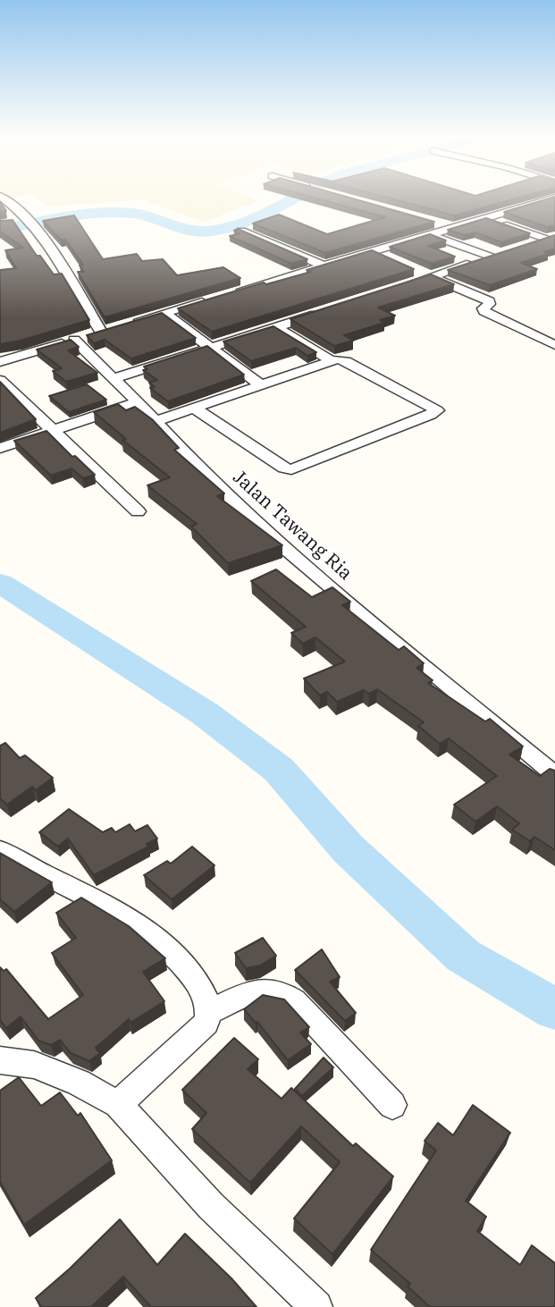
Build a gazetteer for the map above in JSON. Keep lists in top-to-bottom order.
{
  "streets": {
    "street": ["Jalan Tawang Ria"]
  }
}
